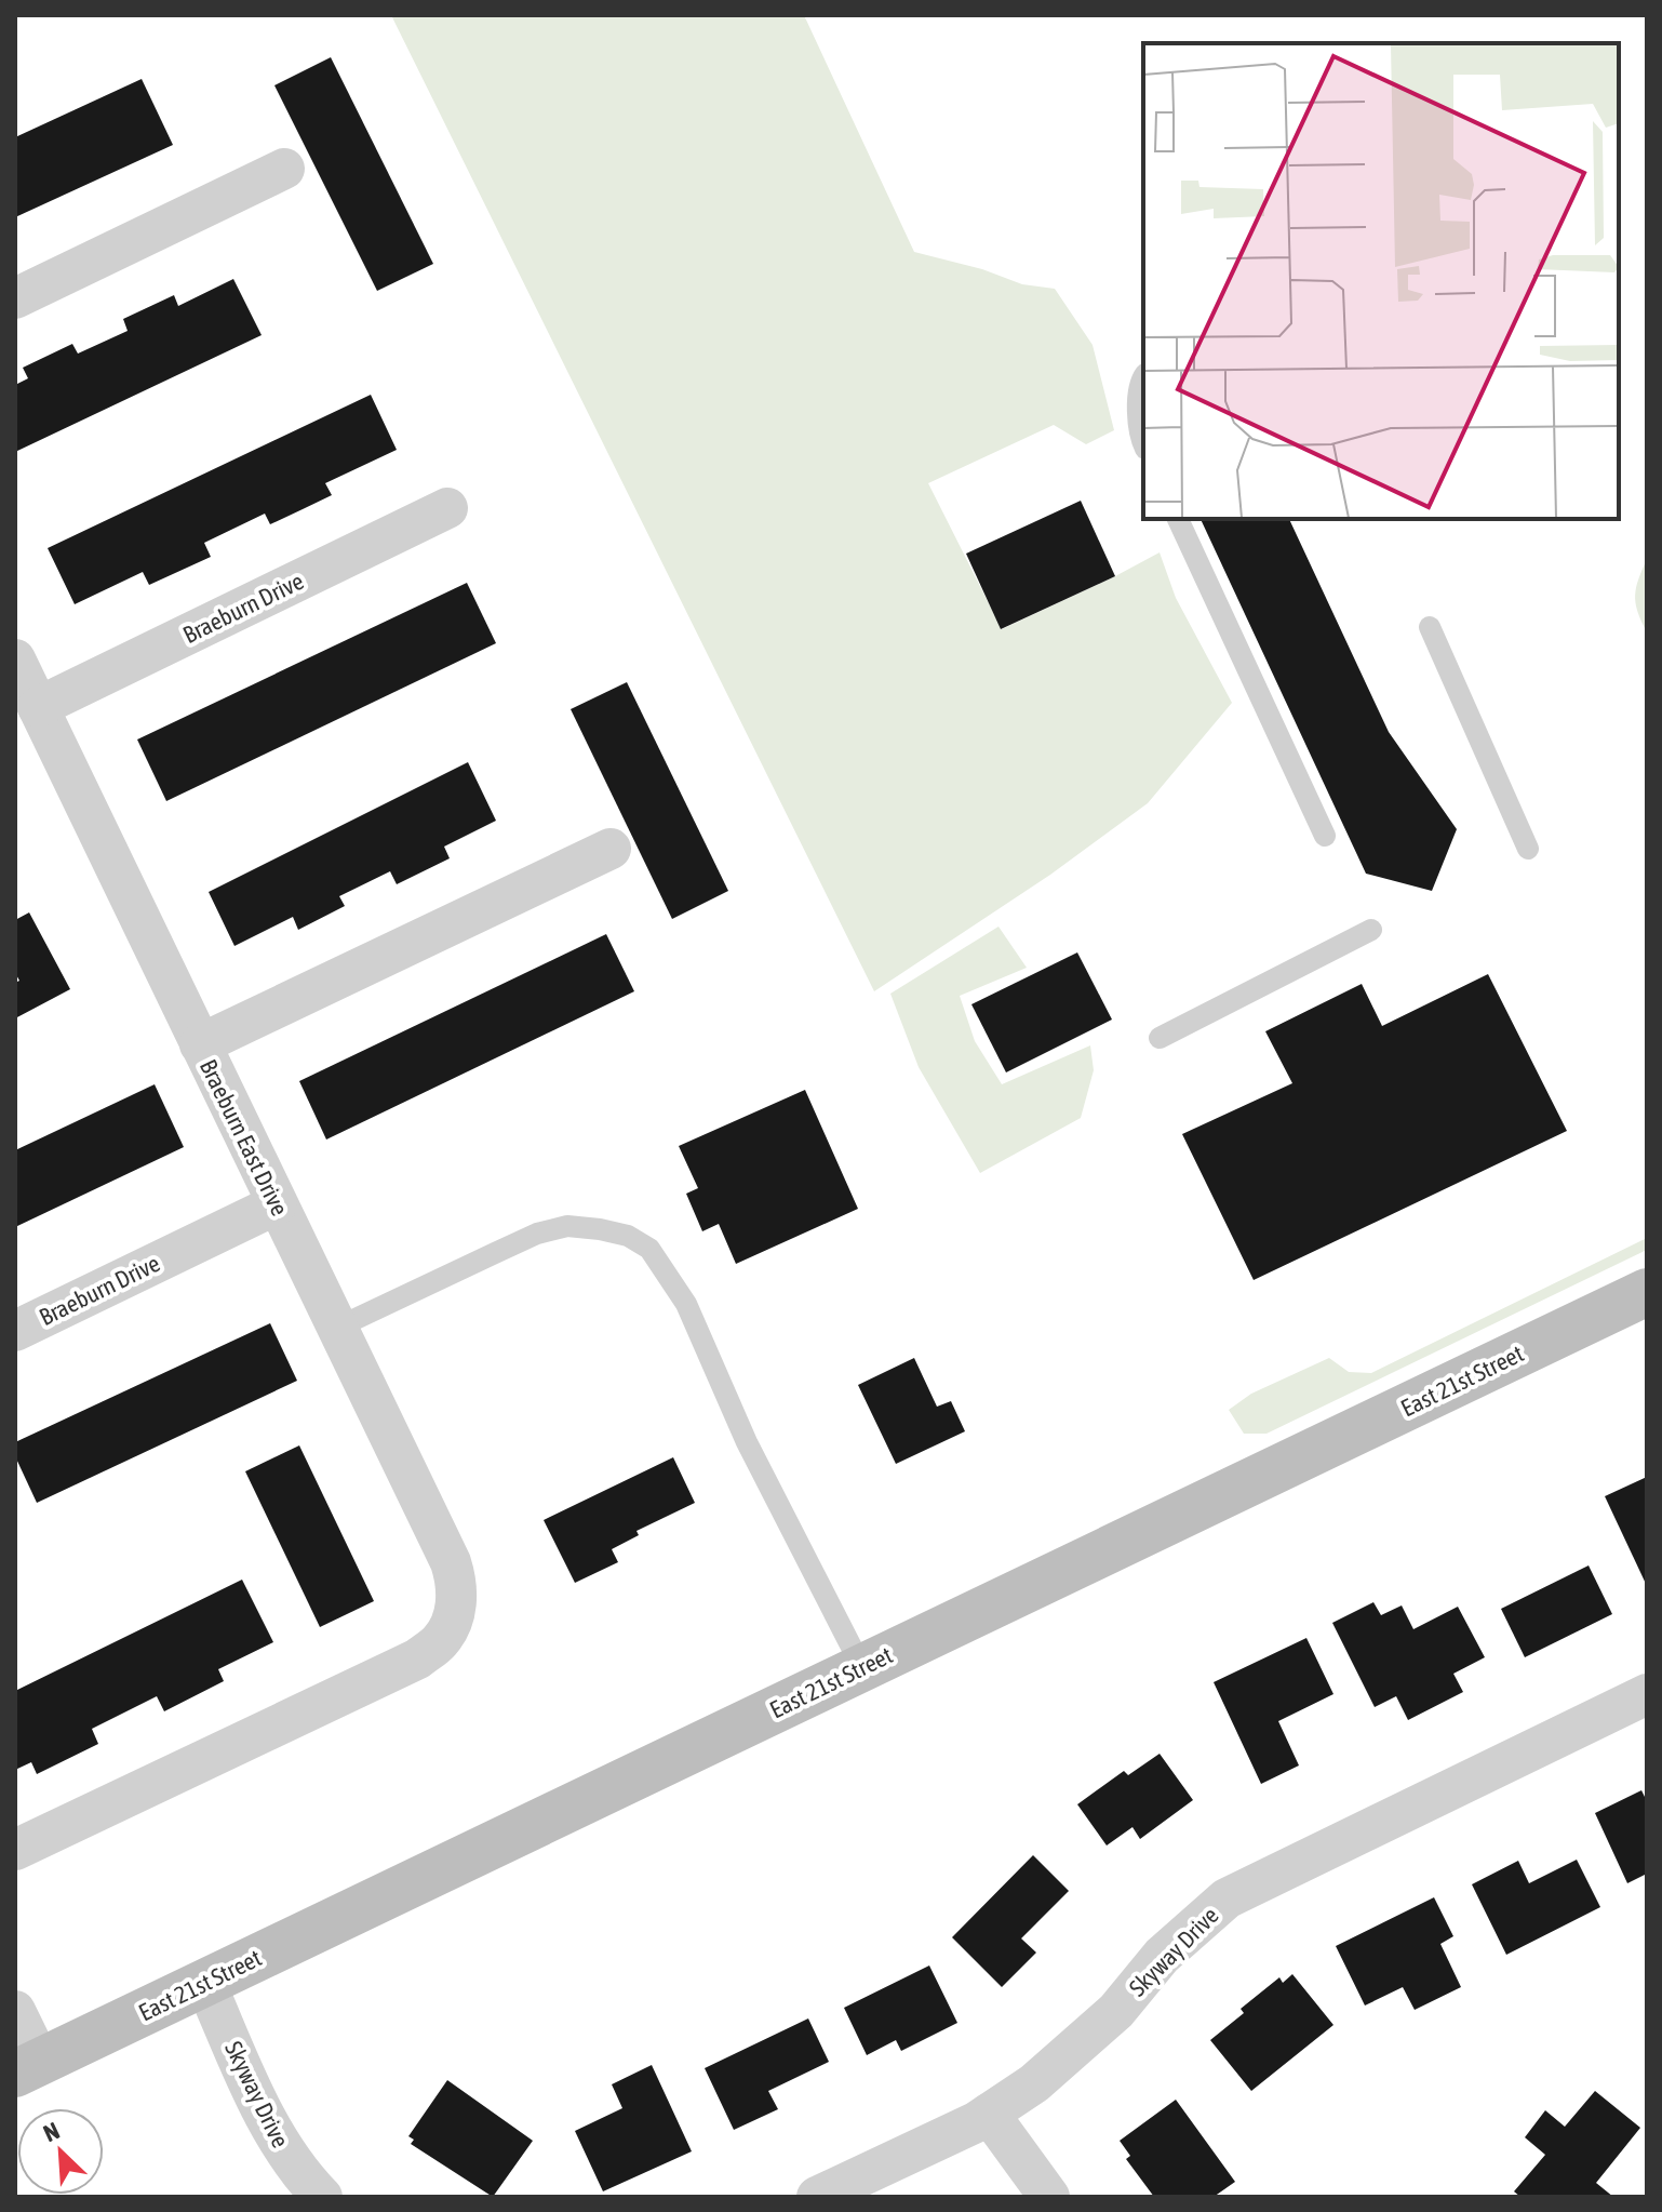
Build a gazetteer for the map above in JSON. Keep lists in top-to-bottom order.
{
  "streets": {
    "main road": ["East 21st Street"],
    "street": ["Braeburn Drive", "Braeburn East Drive", "Skyway Drive"]
  },
  "crossings": [
    ["Braeburn Drive", "Braeburn East Drive"],
    ["East 21st Street", "Skyway Drive"]
  ],
  "north": "top left"
}
